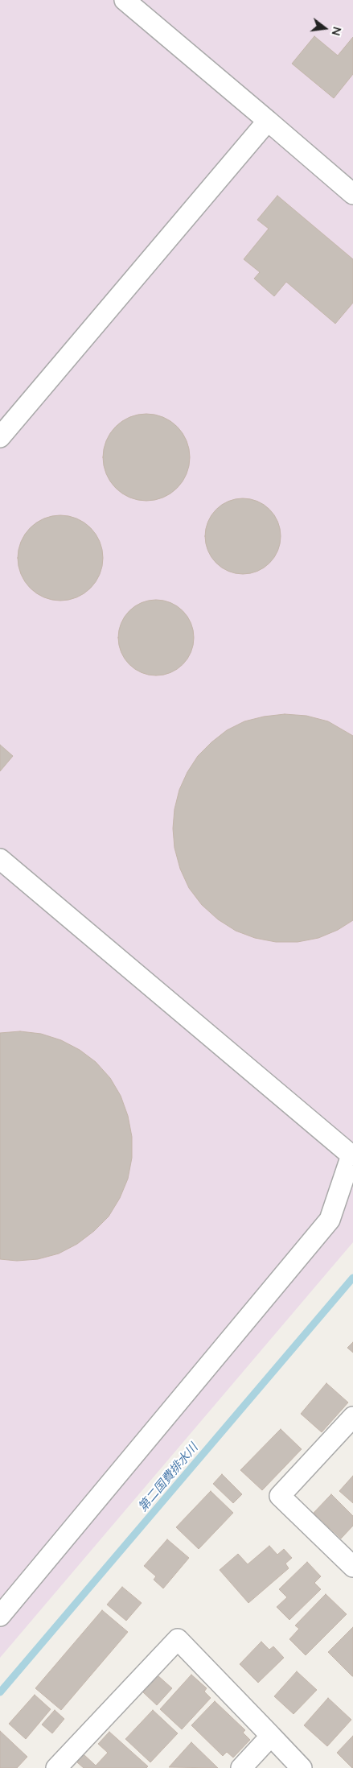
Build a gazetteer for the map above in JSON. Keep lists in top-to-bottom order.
{
  "water": ["第二国費排水川"],
  "north": "right"
}
